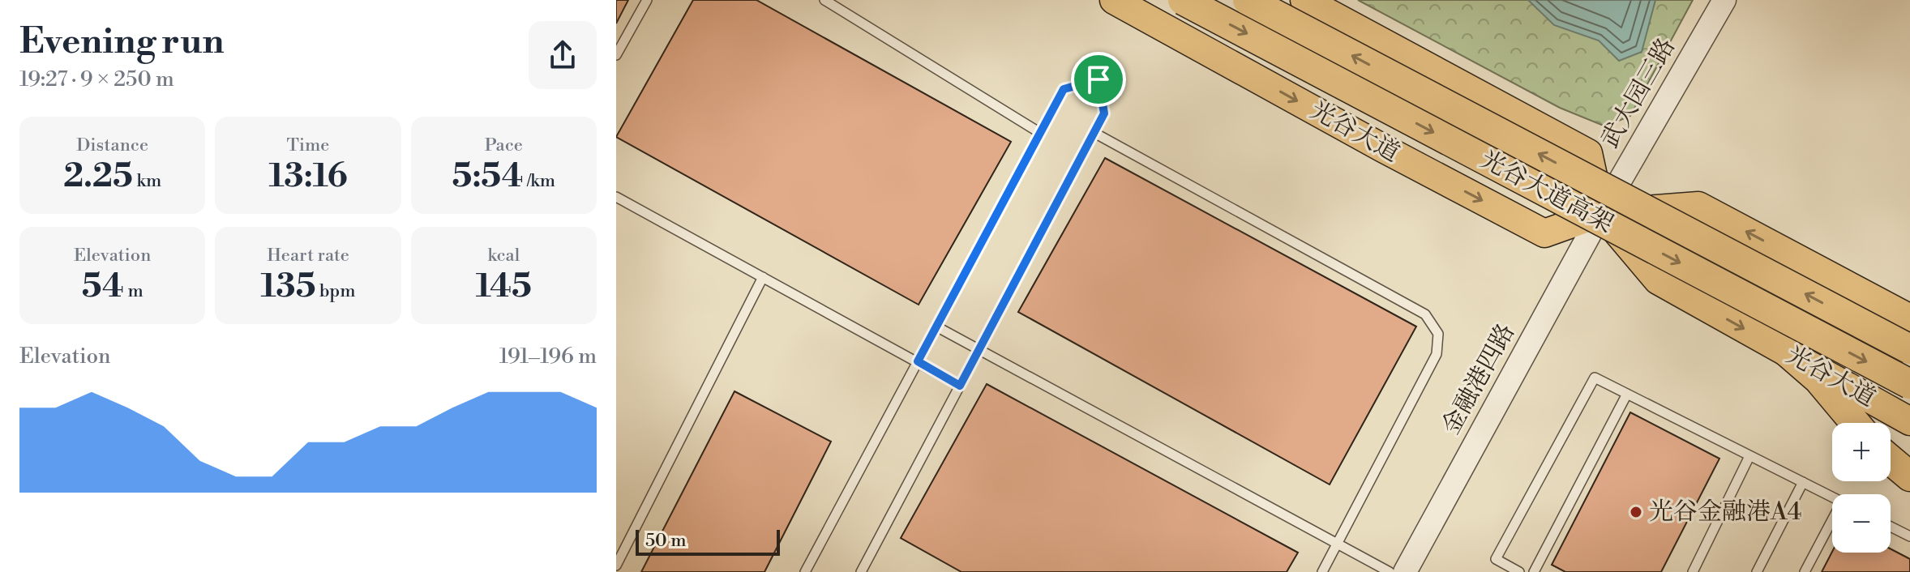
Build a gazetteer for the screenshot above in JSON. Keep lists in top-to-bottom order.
{
  "streets": {
    "highway": ["光谷大道高架"],
    "main road": ["光谷大道"],
    "street": ["武大园三路", "金融港四路"]
  },
  "crossings": [
    ["武大园三路", "光谷大道"],
    ["武大园三路", "金融港四路"],
    ["光谷大道", "金融港四路"]
  ],
  "places": ["光谷金融港A4"],
  "scale_bar": "50 m",
  "page": {
    "heading": ["Evening run", "19:27 · 9 × 250 m"],
    "stats": [
      ["Distance", "2.25 km"],
      ["Time", "13:16"],
      ["Pace", "5:54 /km"],
      ["Elevation", "54 m"],
      ["Heart rate", "135 bpm"],
      ["kcal", "145"]
    ],
    "chart": ["Elevation", "191–196 m"],
    "map_buttons": ["+", "−"],
    "scale": "50 m"
  }
}
